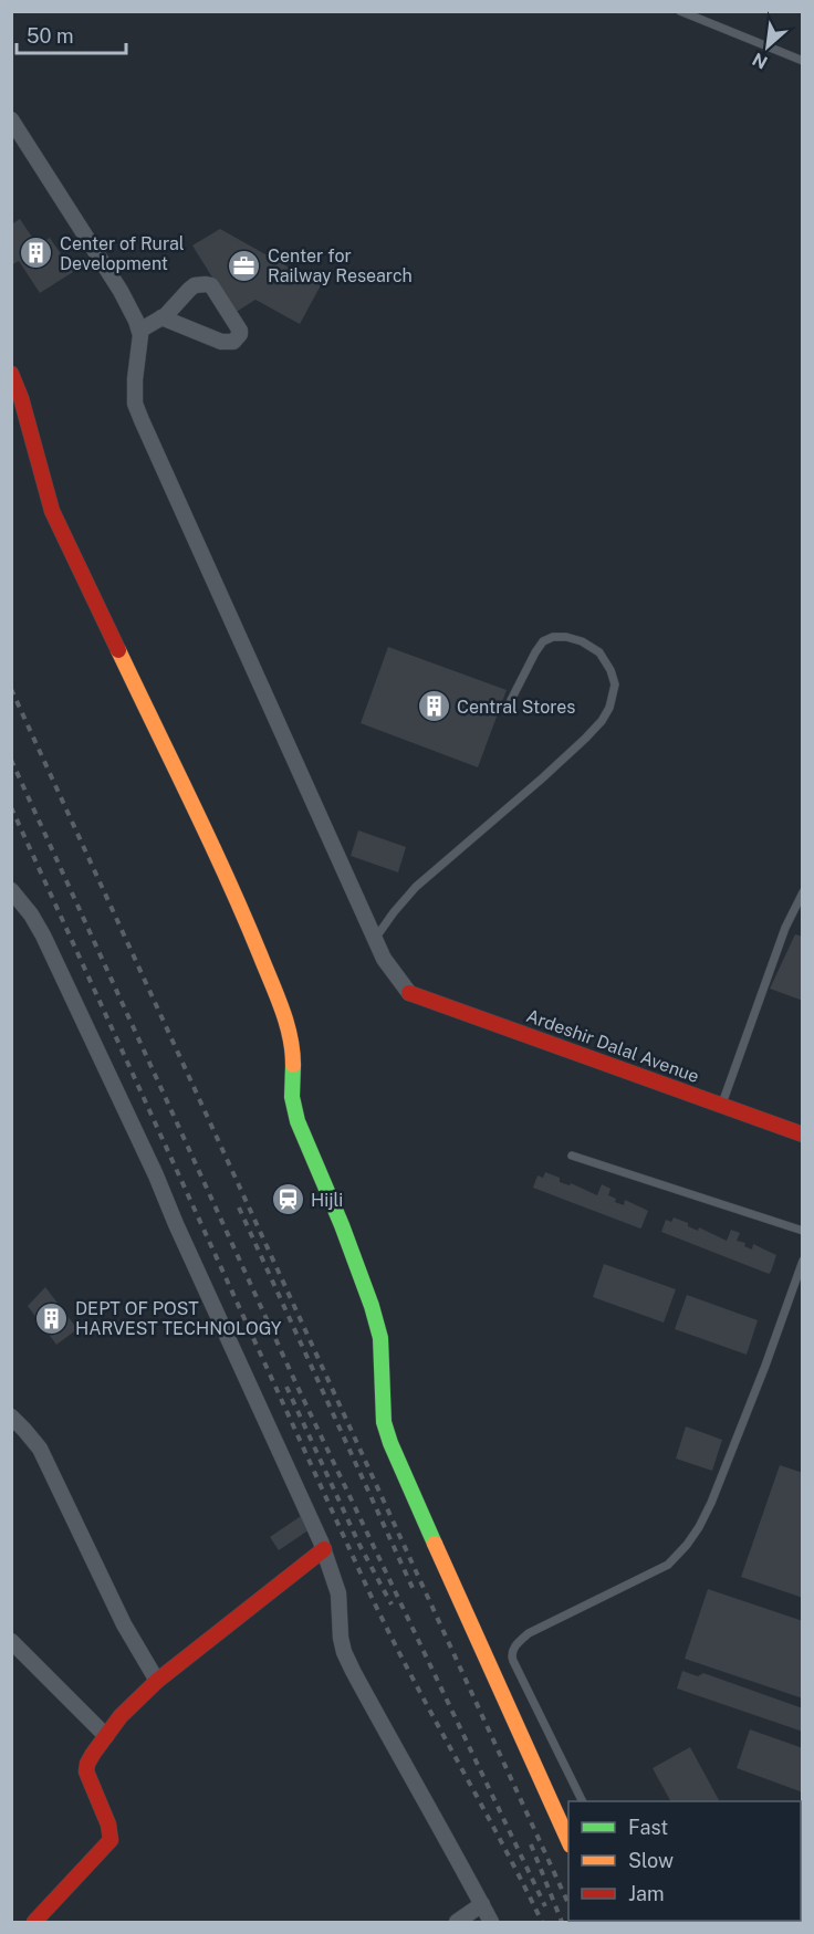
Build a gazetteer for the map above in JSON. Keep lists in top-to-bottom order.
{
  "streets": {
    "street": ["Ardeshir Dalal Avenue"]
  },
  "places": {
    "building": ["Center of Rural Development", "Central Stores", "DEPT OF POST HARVEST TECHNOLOGY"],
    "office": ["Center for Railway Research"],
    "station": ["Hijli"]
  },
  "legend": ["Fast", "Slow", "Jam"],
  "scale_bar": "50 m",
  "north": "bottom left"
}
